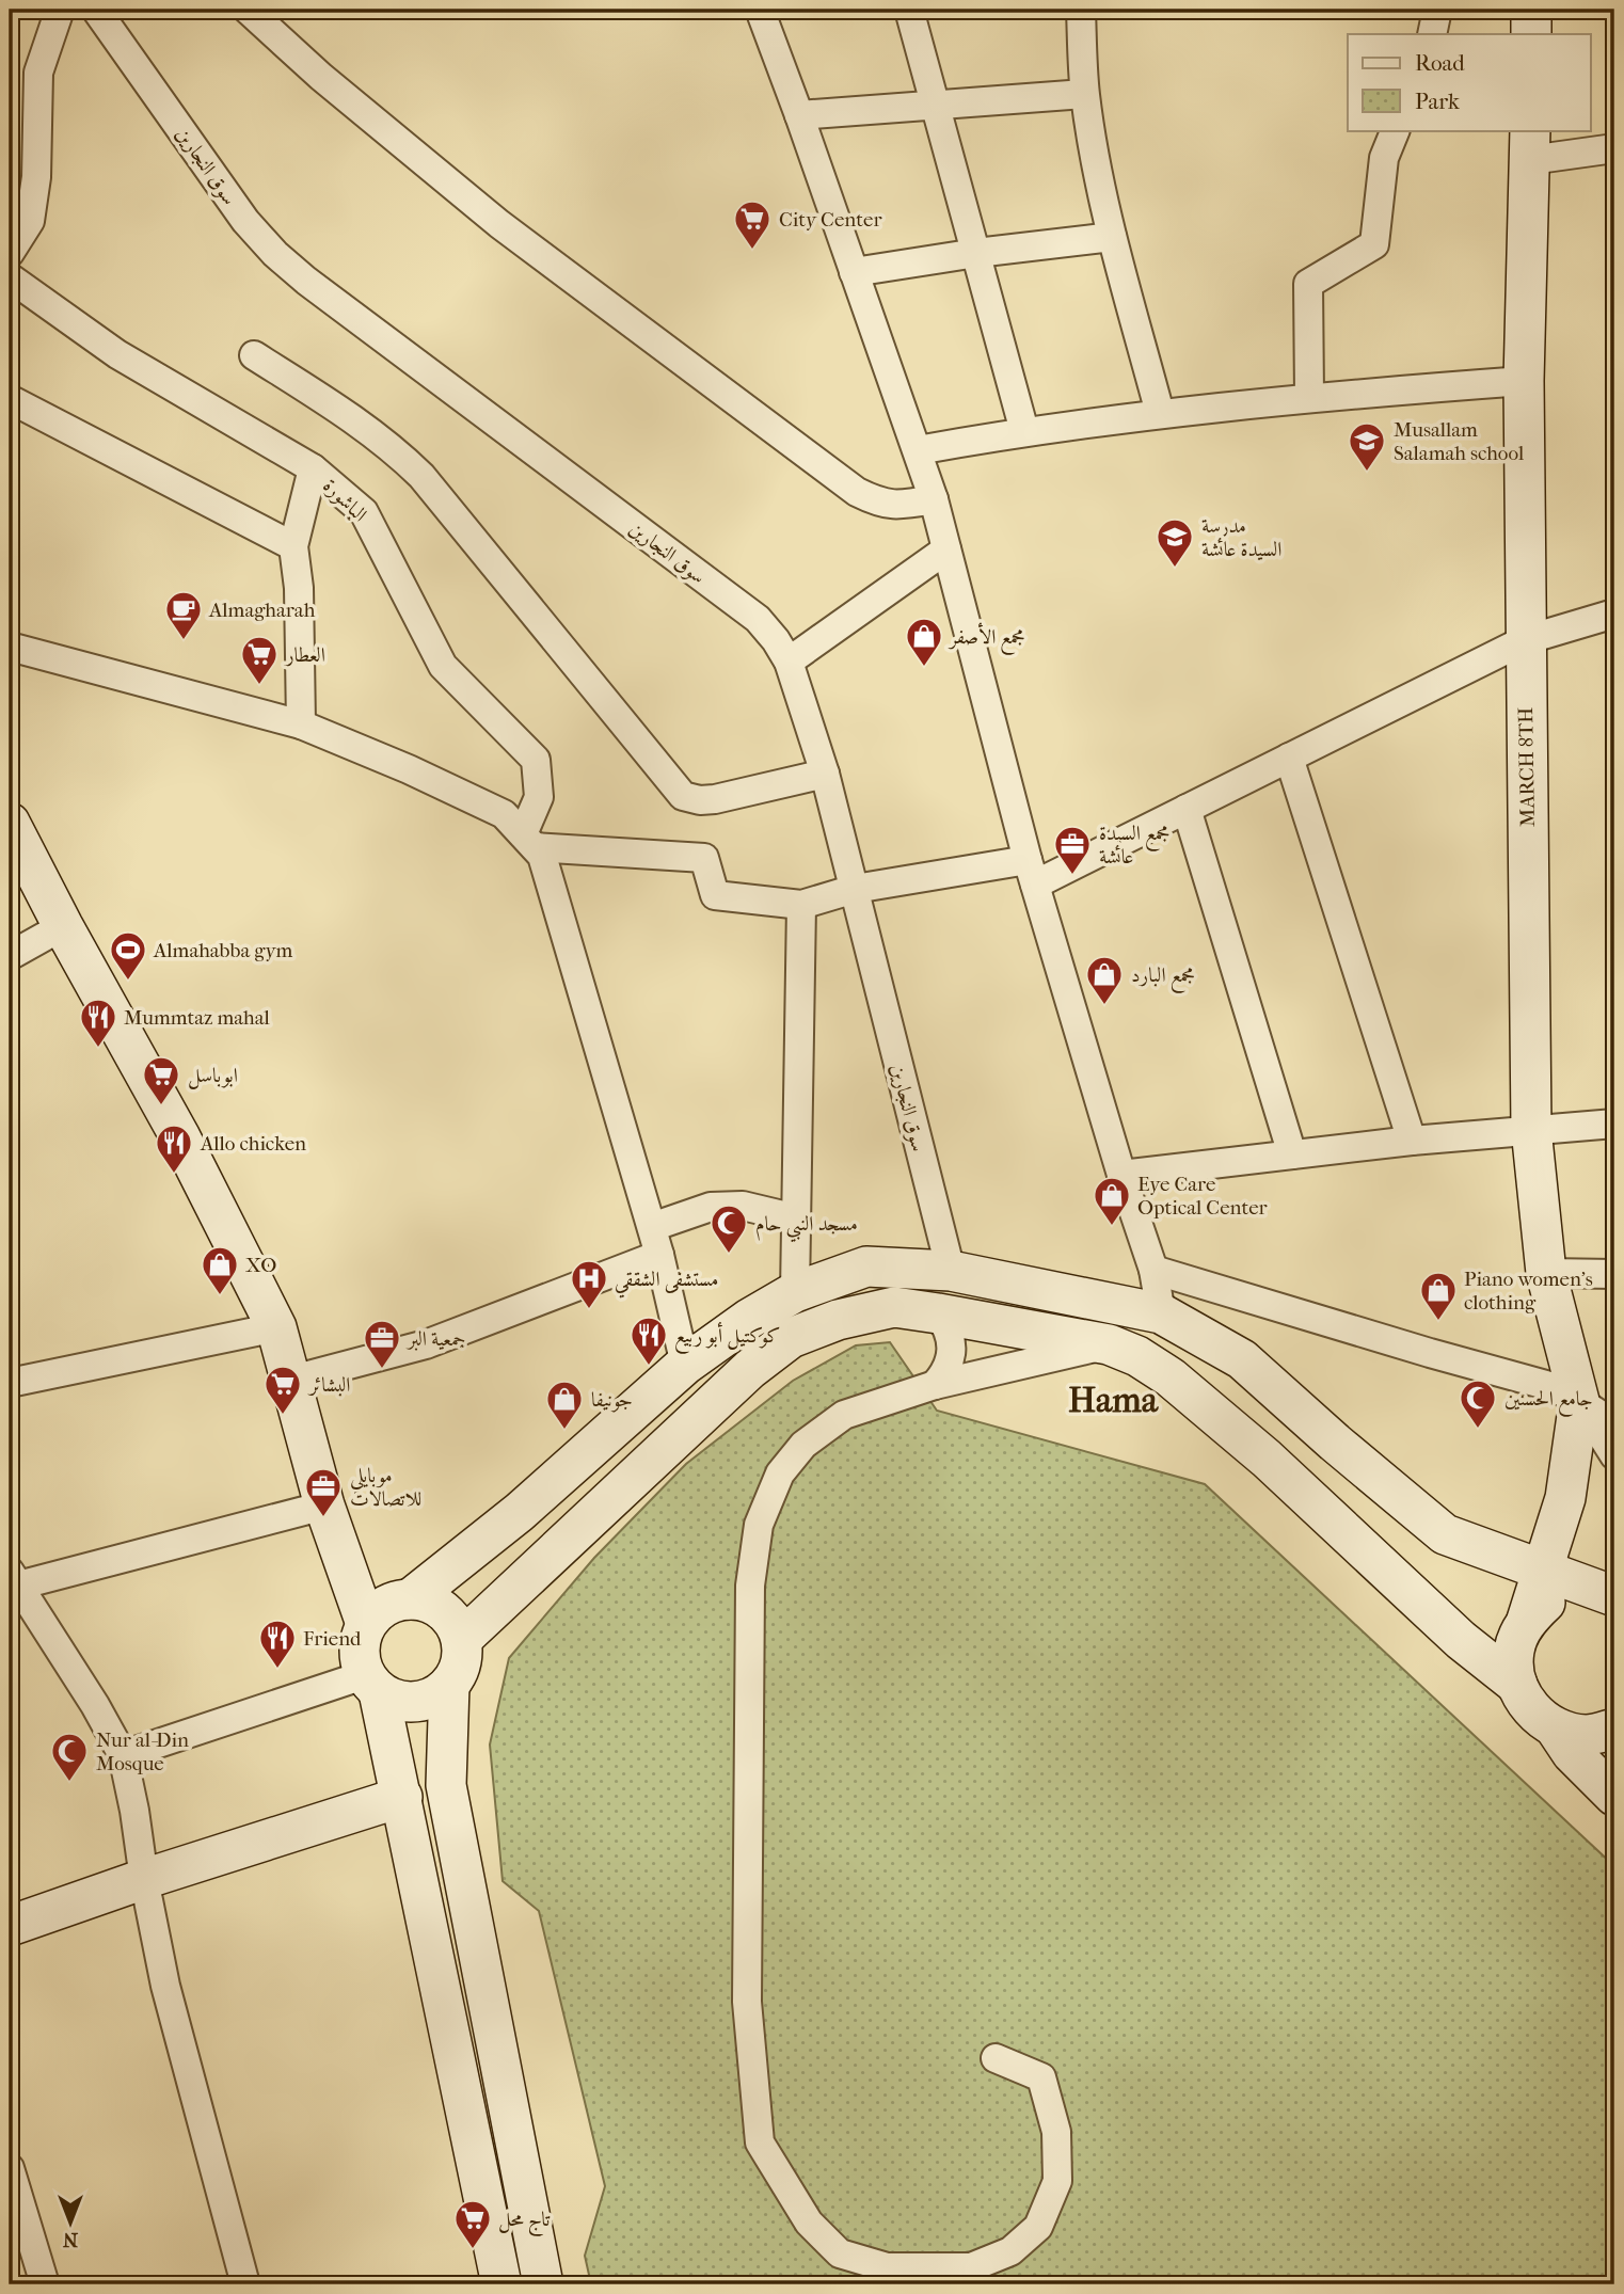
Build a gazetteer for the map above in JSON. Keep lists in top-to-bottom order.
{
  "streets": {
    "main road": ["MARCH 8TH"],
    "street": ["سوق النجارين", "الباشورة"]
  },
  "districts": ["Hama"],
  "places": {
    "supermarket": [
      "City Center",
      "العطار",
      "ابوباسل",
      "البشائر",
      "تاج محل"
    ],
    "school or university": ["Musallam Salamah school", "مدرسة السيدة عائشة"],
    "cafe": ["Almagharah"],
    "shop": [
      "مجمع الأصفر",
      "مجمع البارد",
      "Eye Care Optical Center",
      "XO",
      "Piano women's clothing",
      "جونيفا"
    ],
    "office": ["مجمع السيدة عائشة", "جمعية البر", "موبايلي للاتصالات"],
    "sports": ["Almahabba gym"],
    "restaurant": [
      "Mummtaz mahal",
      "Allo chicken",
      "كوكتيل أبو ربيع",
      "Friend"
    ],
    "mosque": ["مسجد النبي حام", "جامع الحسنين", "Nur al-Din Mosque"],
    "hospital": ["مستشفى الشققي"]
  },
  "legend": ["Road", "Park"],
  "north": "bottom"
}
